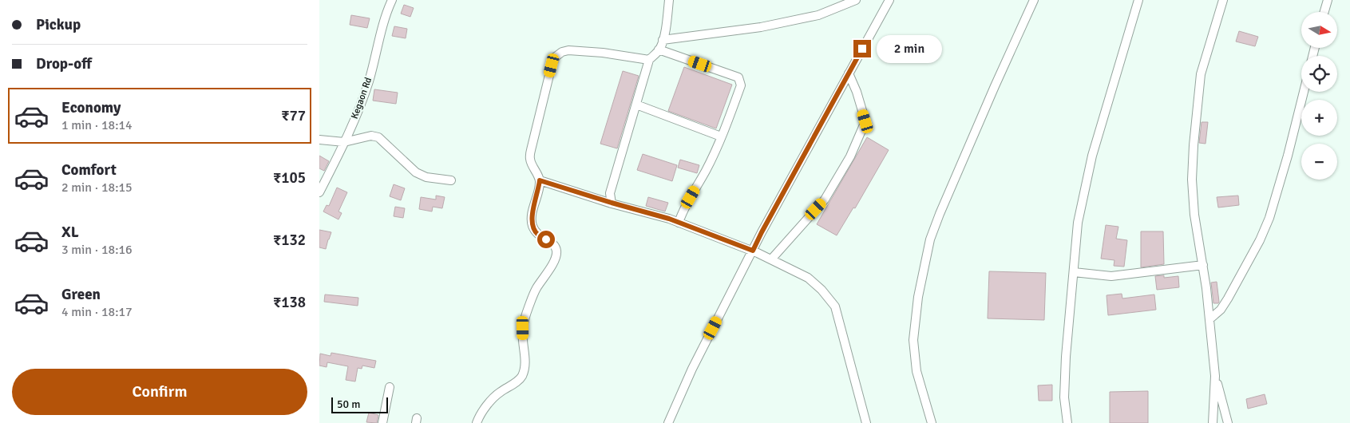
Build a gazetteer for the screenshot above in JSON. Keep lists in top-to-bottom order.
{
  "streets": {
    "street": ["Kegaon Rd"]
  },
  "scale_bar": "50 m",
  "north": "right",
  "page": {
    "banner": ["Pickup", "Drop-off"],
    "map_buttons": ["+", "−"],
    "bubble": "2 min",
    "list": [
      {
        "name": "Economy",
        "note": "1 min · 18:14",
        "value": "₹77"
      },
      {
        "name": "Comfort",
        "note": "2 min · 18:15",
        "value": "₹105"
      },
      {
        "name": "XL",
        "note": "3 min · 18:16",
        "value": "₹132"
      },
      {
        "name": "Green",
        "note": "4 min · 18:17",
        "value": "₹138"
      }
    ],
    "buttons": "Confirm",
    "scale": "50 m"
  }
}
